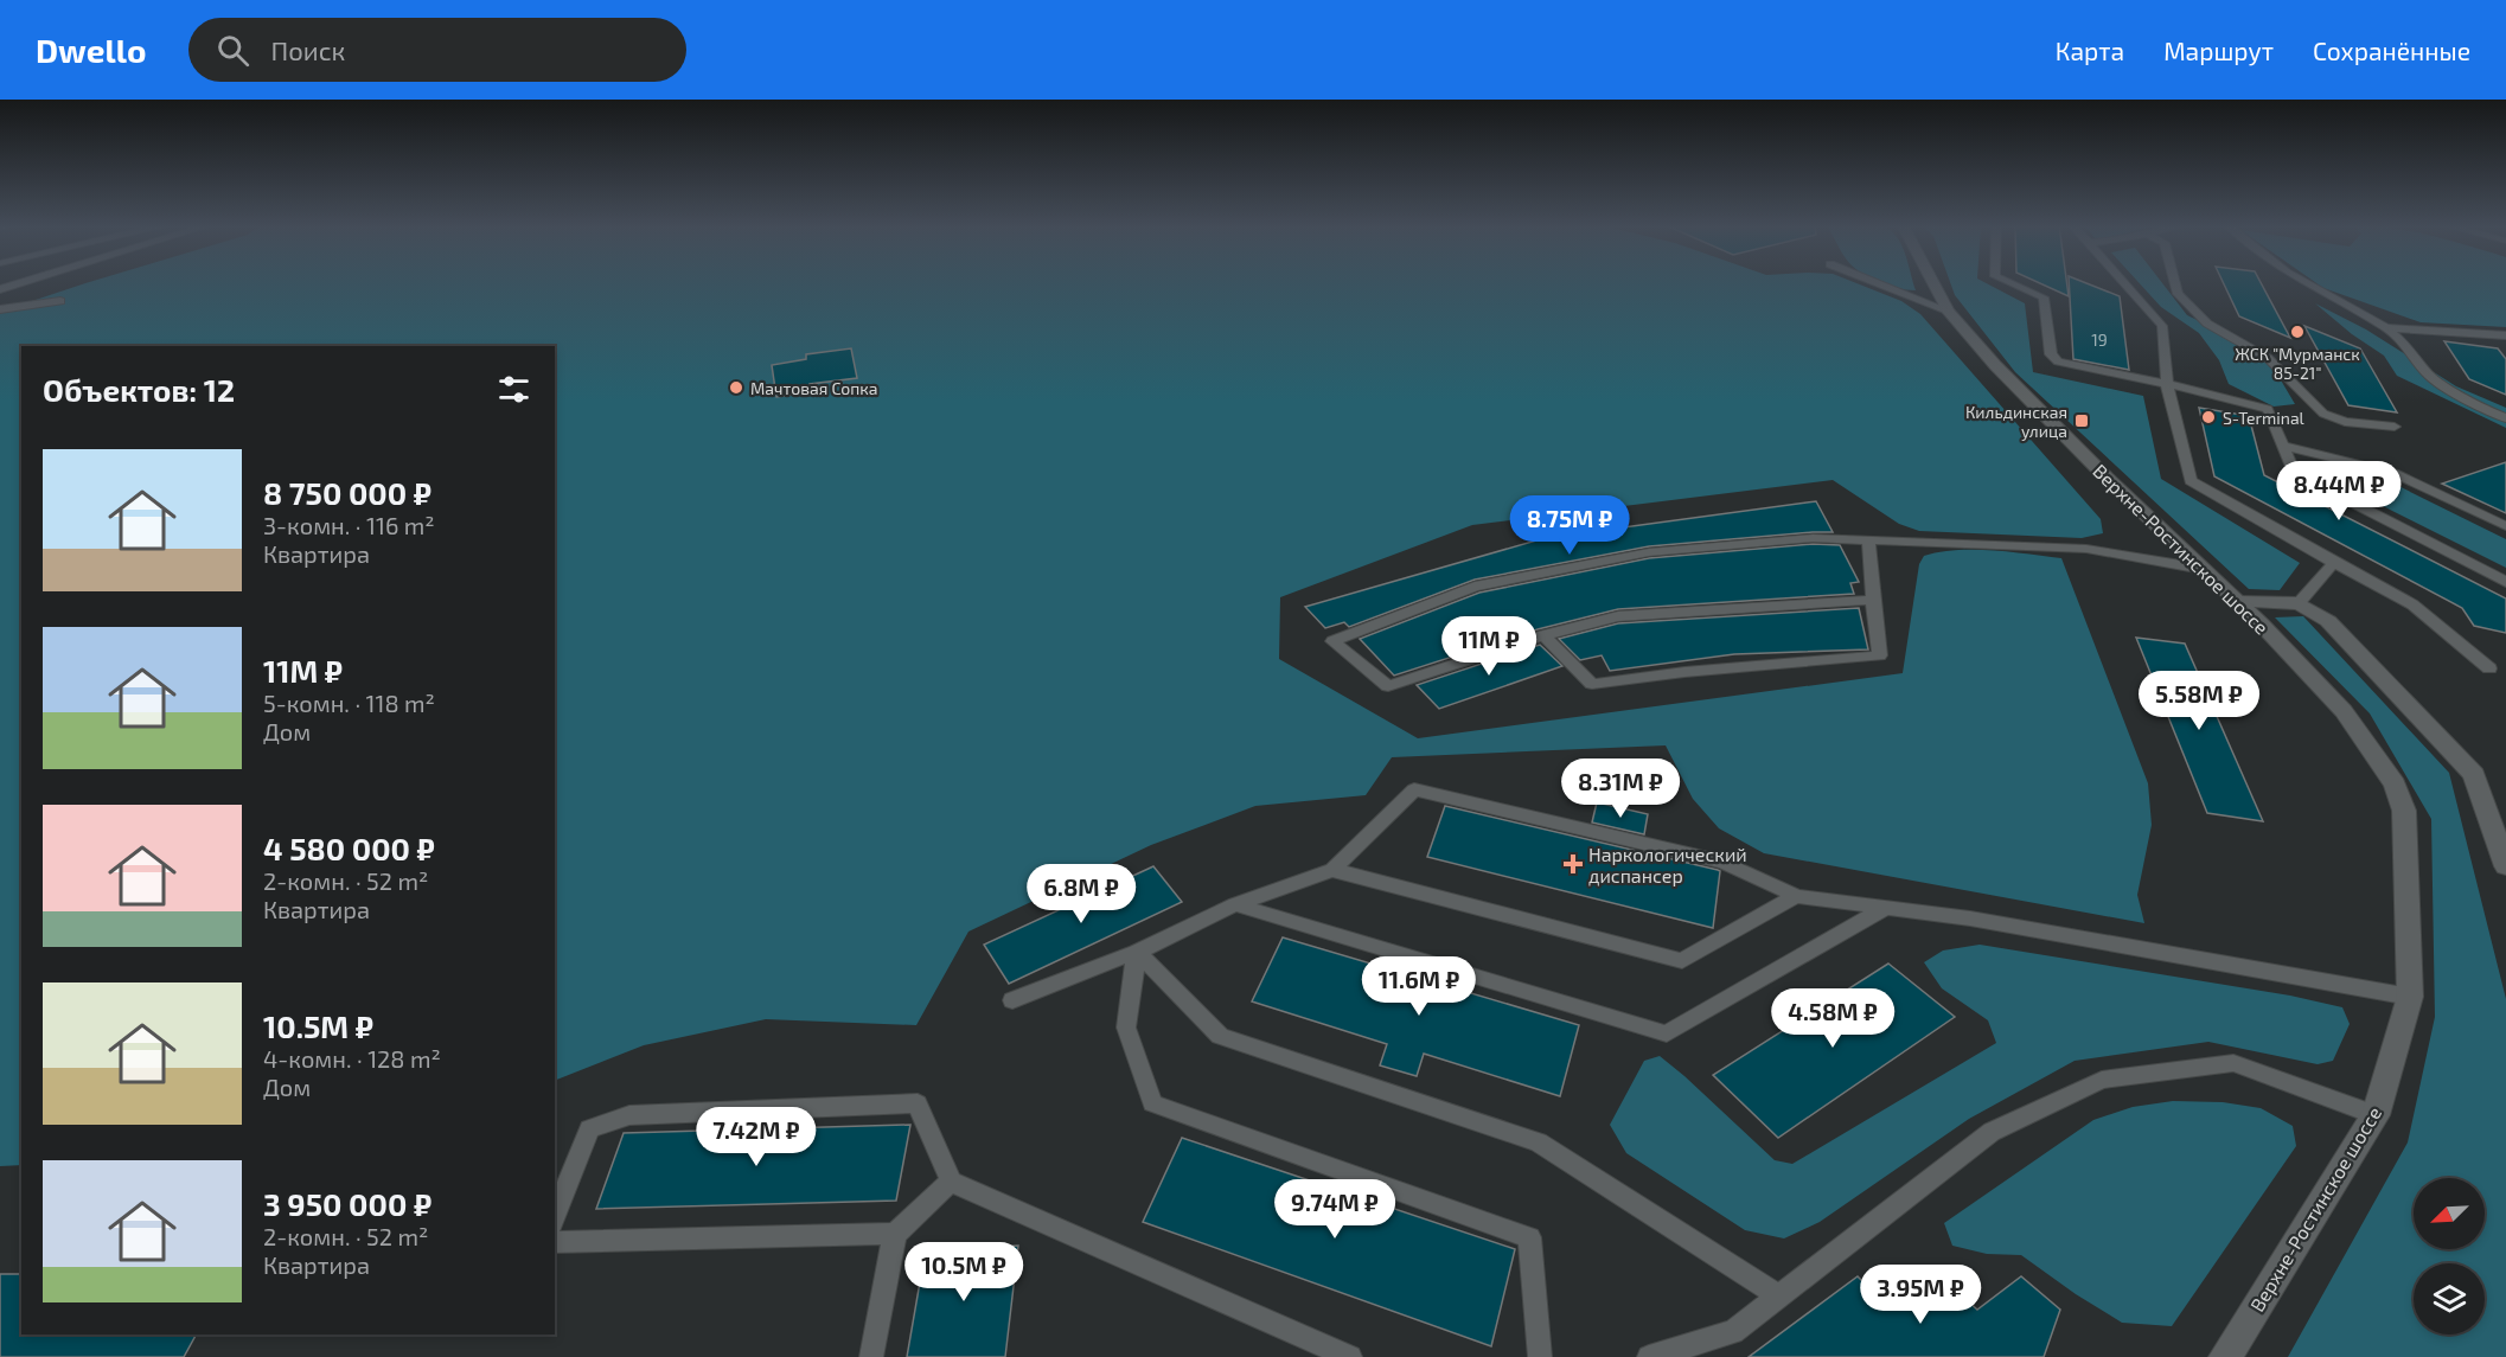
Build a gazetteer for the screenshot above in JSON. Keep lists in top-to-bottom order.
{
  "streets": {
    "street": ["Верхне-Ростинское шоссе"]
  },
  "places": {
    "other": ["ЖСК \"Мурманск 85-21\"", "Мачтовая Сопка", "S-Terminal"],
    "transit": ["Кильдинская улица"],
    "health": ["Наркологический диспансер"]
  },
  "house_numbers": ["19"],
  "north": "bottom left",
  "page": {
    "header": "Dwello",
    "search": "Поиск",
    "nav": ["Карта", "Маршрут", "Сохранённые"],
    "heading": "Объектов: 12",
    "list": [
      {
        "name": "8 750 000 ₽",
        "note": "3-комн. · 116 m² · Квартира"
      },
      {
        "name": "11M ₽",
        "note": "5-комн. · 118 m² · Дом"
      },
      {
        "name": "4 580 000 ₽",
        "note": "2-комн. · 52 m² · Квартира"
      },
      {
        "name": "10.5M ₽",
        "note": "4-комн. · 128 m² · Дом"
      },
      {
        "name": "3 950 000 ₽",
        "note": "2-комн. · 52 m² · Квартира"
      }
    ],
    "price": [
      "8.44M ₽",
      "8.75M ₽",
      "11M ₽",
      "5.58M ₽",
      "8.31M ₽",
      "6.8M ₽",
      "11.6M ₽",
      "4.58M ₽",
      "7.42M ₽",
      "9.74M ₽",
      "10.5M ₽",
      "3.95M ₽"
    ]
  }
}
